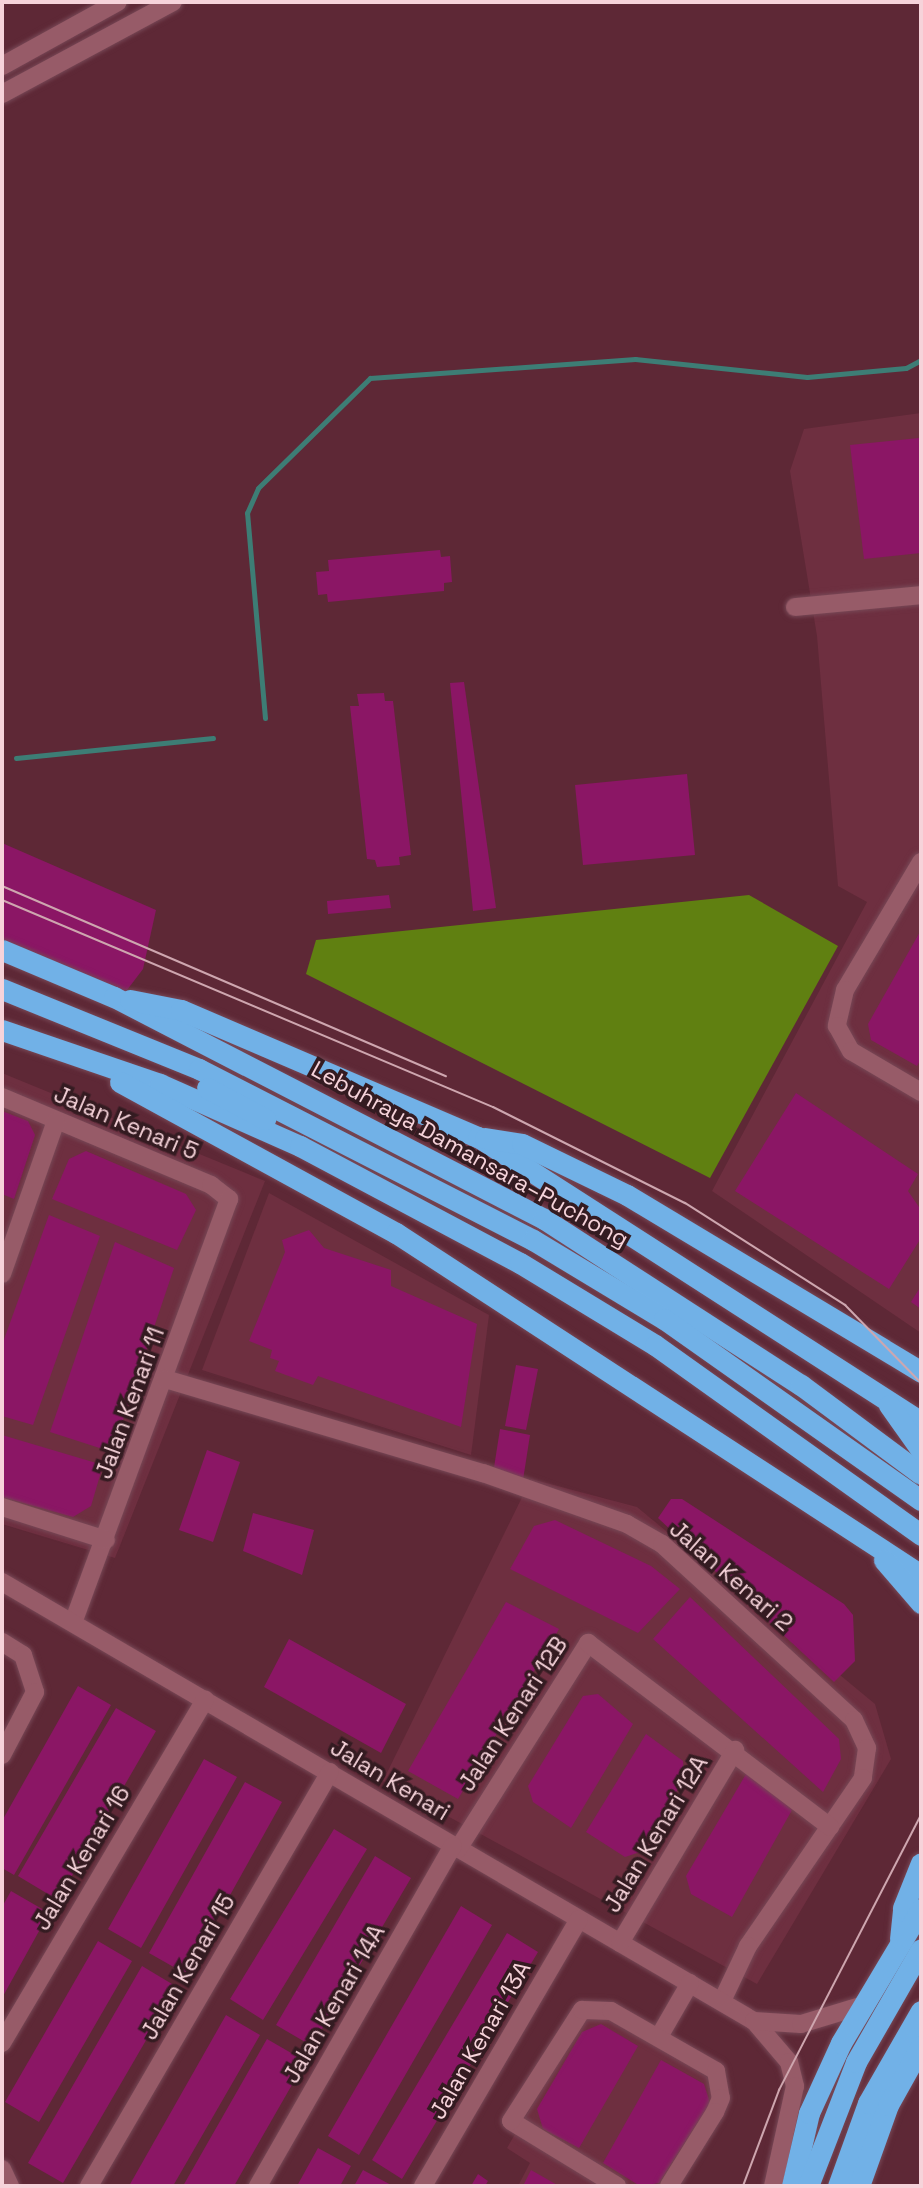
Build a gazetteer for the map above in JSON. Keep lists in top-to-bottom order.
{
  "streets": {
    "highway": ["Lebuhraya Damansara–Puchong"],
    "street": [
      "Jalan Kenari 5",
      "Jalan Kenari 11",
      "Jalan Kenari 2",
      "Jalan Kenari 12B",
      "Jalan Kenari",
      "Jalan Kenari 12A",
      "Jalan Kenari 16",
      "Jalan Kenari 15",
      "Jalan Kenari 14A",
      "Jalan Kenari 13A"
    ]
  },
  "crossings": [
    ["Jalan Kenari 5", "Jalan Kenari 11"],
    ["Jalan Kenari 11", "Jalan Kenari 2"],
    ["Jalan Kenari 11", "Jalan Kenari"],
    ["Jalan Kenari 2", "Jalan Kenari"],
    ["Jalan Kenari 12B", "Jalan Kenari"],
    ["Jalan Kenari 12B", "Jalan Kenari 12A"],
    ["Jalan Kenari 12B", "Jalan Kenari 14A"],
    ["Jalan Kenari", "Jalan Kenari 12A"],
    ["Jalan Kenari", "Jalan Kenari 16"],
    ["Jalan Kenari", "Jalan Kenari 15"],
    ["Jalan Kenari", "Jalan Kenari 14A"],
    ["Jalan Kenari", "Jalan Kenari 13A"]
  ]
}
